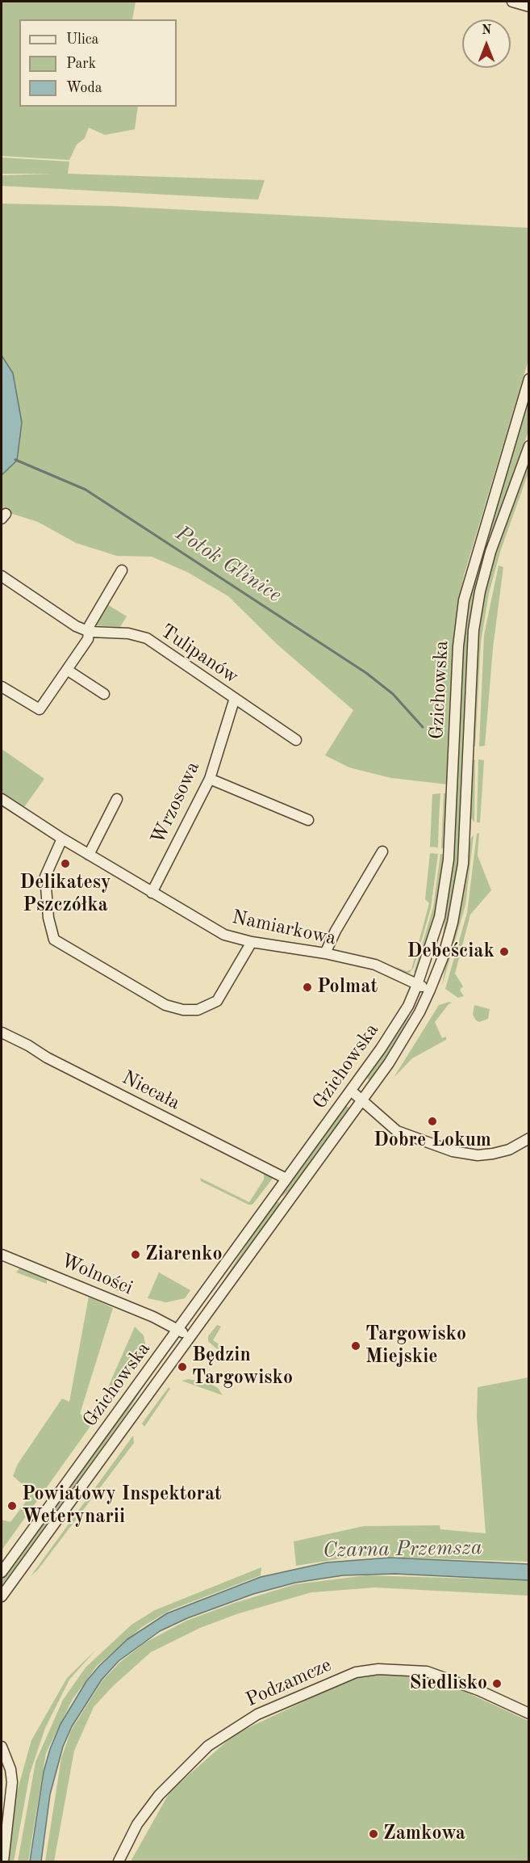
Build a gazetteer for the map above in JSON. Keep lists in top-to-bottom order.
{
  "streets": {
    "street": [
      "Tulipanów",
      "Gzichowska",
      "Wrzosowa",
      "Namiarkowa",
      "Niecała",
      "Wolności",
      "Podzamcze"
    ]
  },
  "crossings": [
    ["Tulipanów", "Wrzosowa"],
    ["Gzichowska", "Namiarkowa"],
    ["Gzichowska", "Niecała"],
    ["Gzichowska", "Wolności"],
    ["Wrzosowa", "Namiarkowa"]
  ],
  "water": ["Potok Glinice", "Czarna Przemsza"],
  "places": [
    "Delikatesy Pszczółka",
    "Debeściak",
    "Polmat",
    "Dobre Lokum",
    "Ziarenko",
    "Targowisko Miejskie",
    "Będzin Targowisko",
    "Powiatowy Inspektorat Weterynarii",
    "Siedlisko",
    "Zamkowa"
  ],
  "legend": ["Ulica", "Park", "Woda"],
  "north": "top"
}
